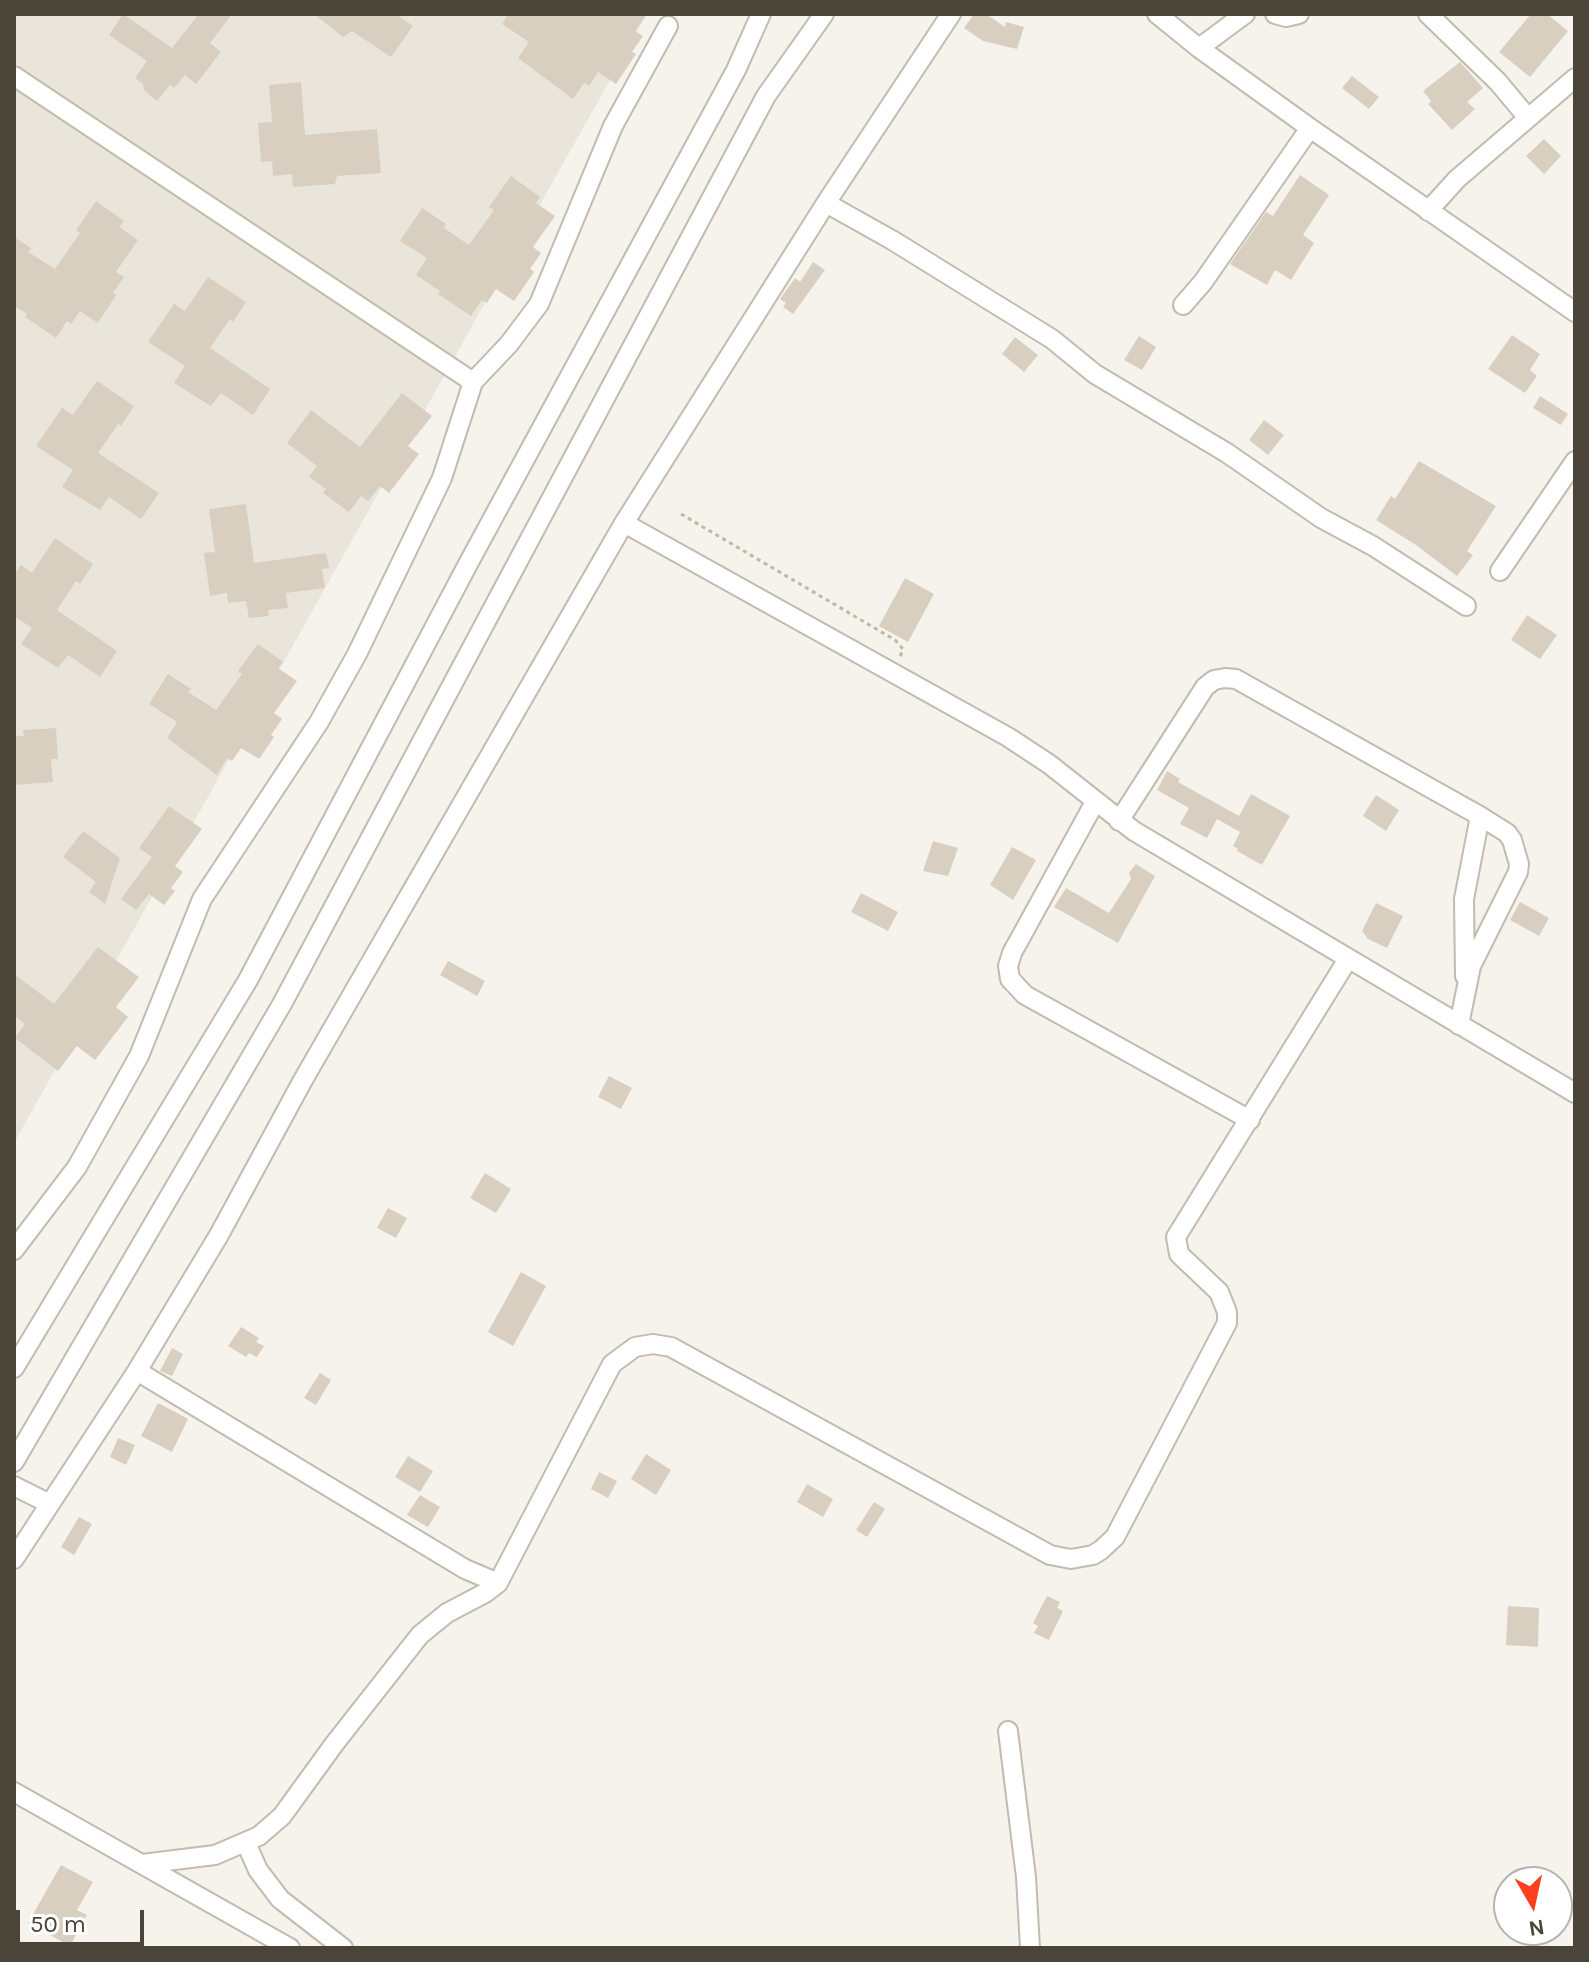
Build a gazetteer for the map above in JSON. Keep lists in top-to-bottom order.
{
  "scale_bar": "50 m",
  "north": "bottom"
}
